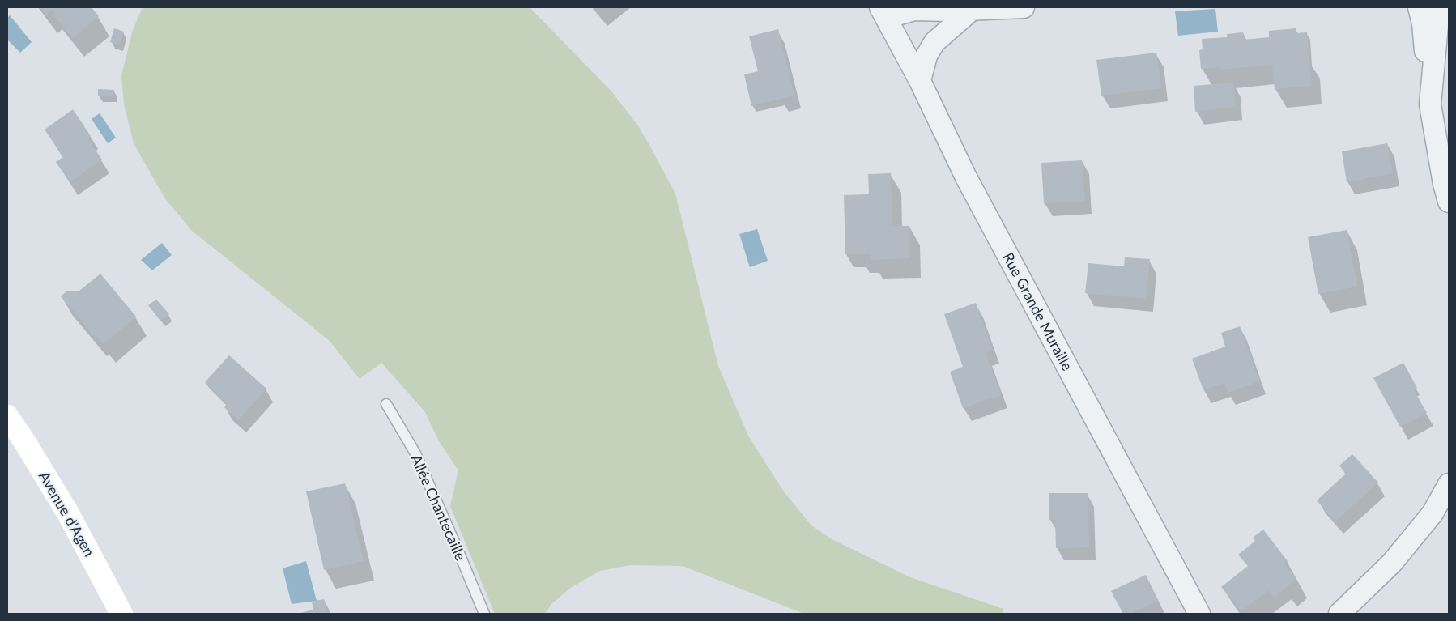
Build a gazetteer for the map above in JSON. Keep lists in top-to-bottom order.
{
  "streets": {
    "main road": ["Avenue d'Agen"],
    "street": ["Rue Grande Muraille"],
    "lane": ["Allée Chantecaille"]
  }
}
